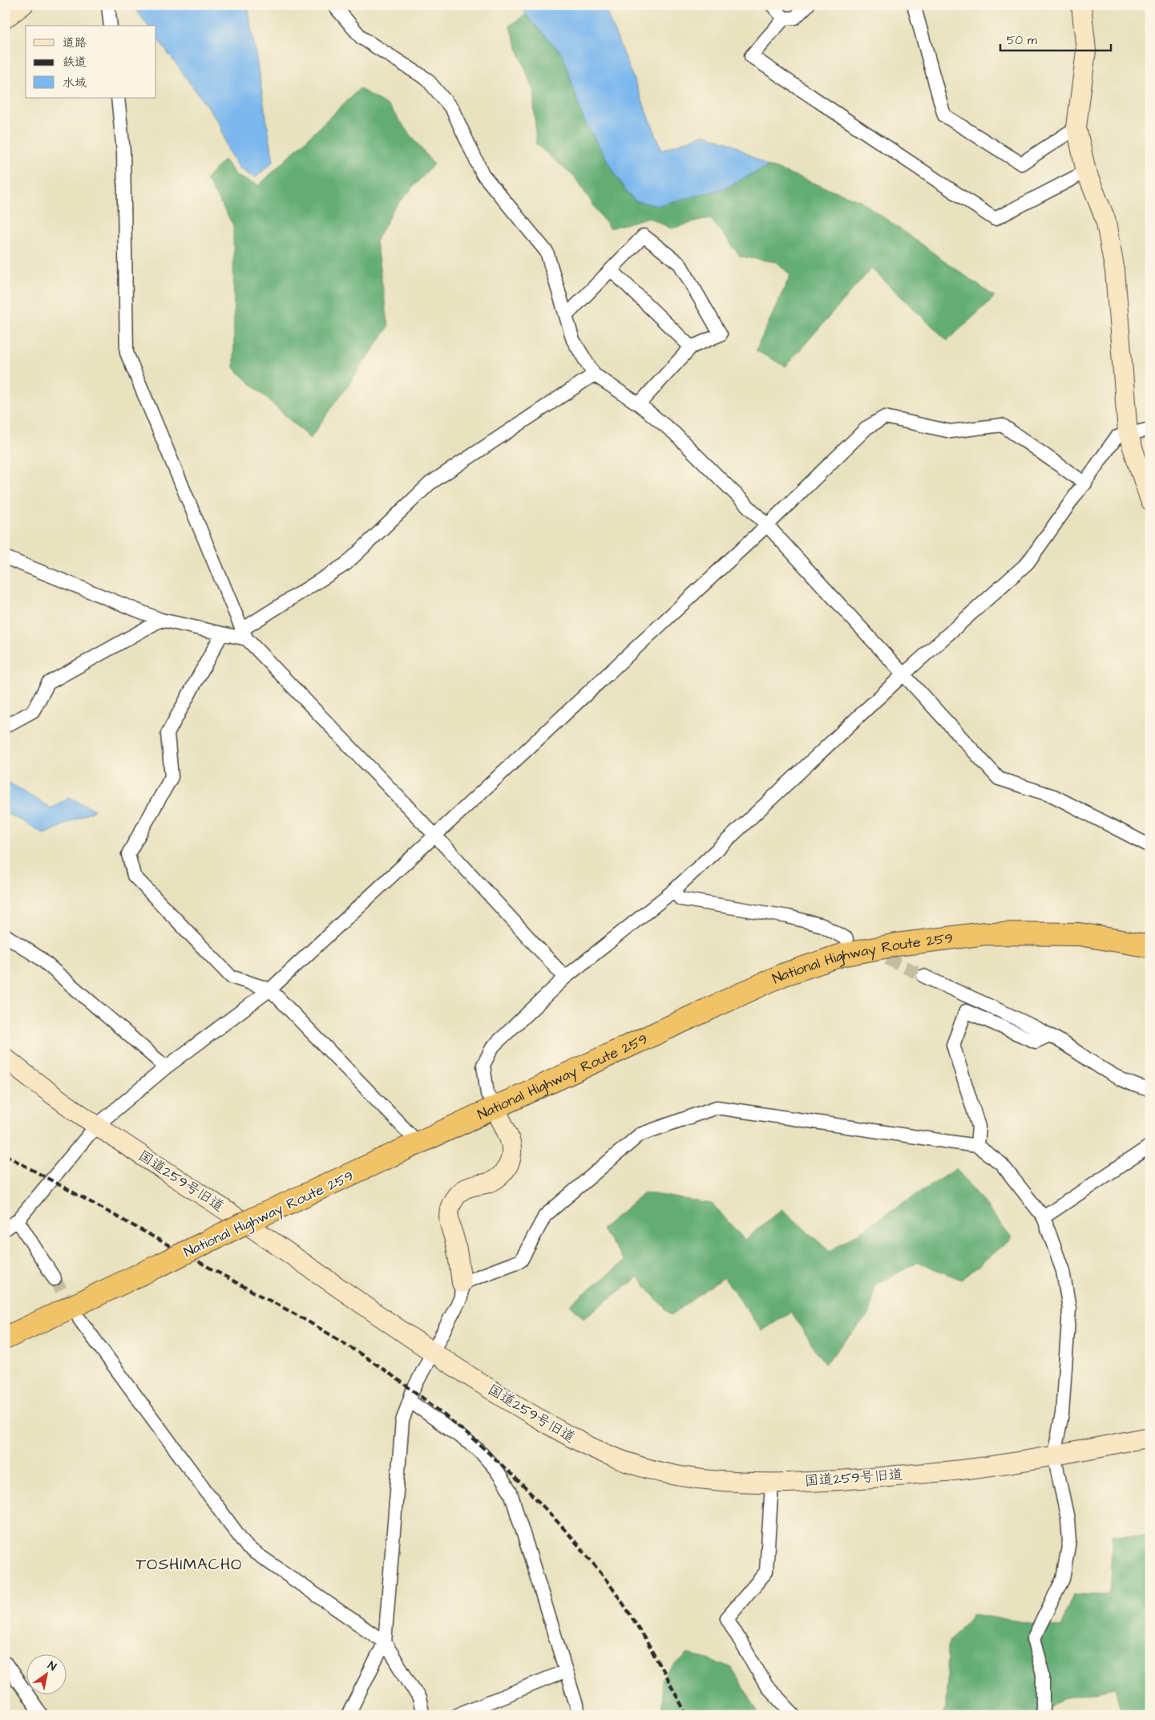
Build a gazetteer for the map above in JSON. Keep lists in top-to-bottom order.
{
  "streets": {
    "highway": ["National Highway Route 259"],
    "street": ["国道259号旧道"]
  },
  "districts": ["TOSHIMACHO"],
  "legend": ["道路", "鉄道", "水域"],
  "scale_bar": "50 m",
  "north": "top right"
}
